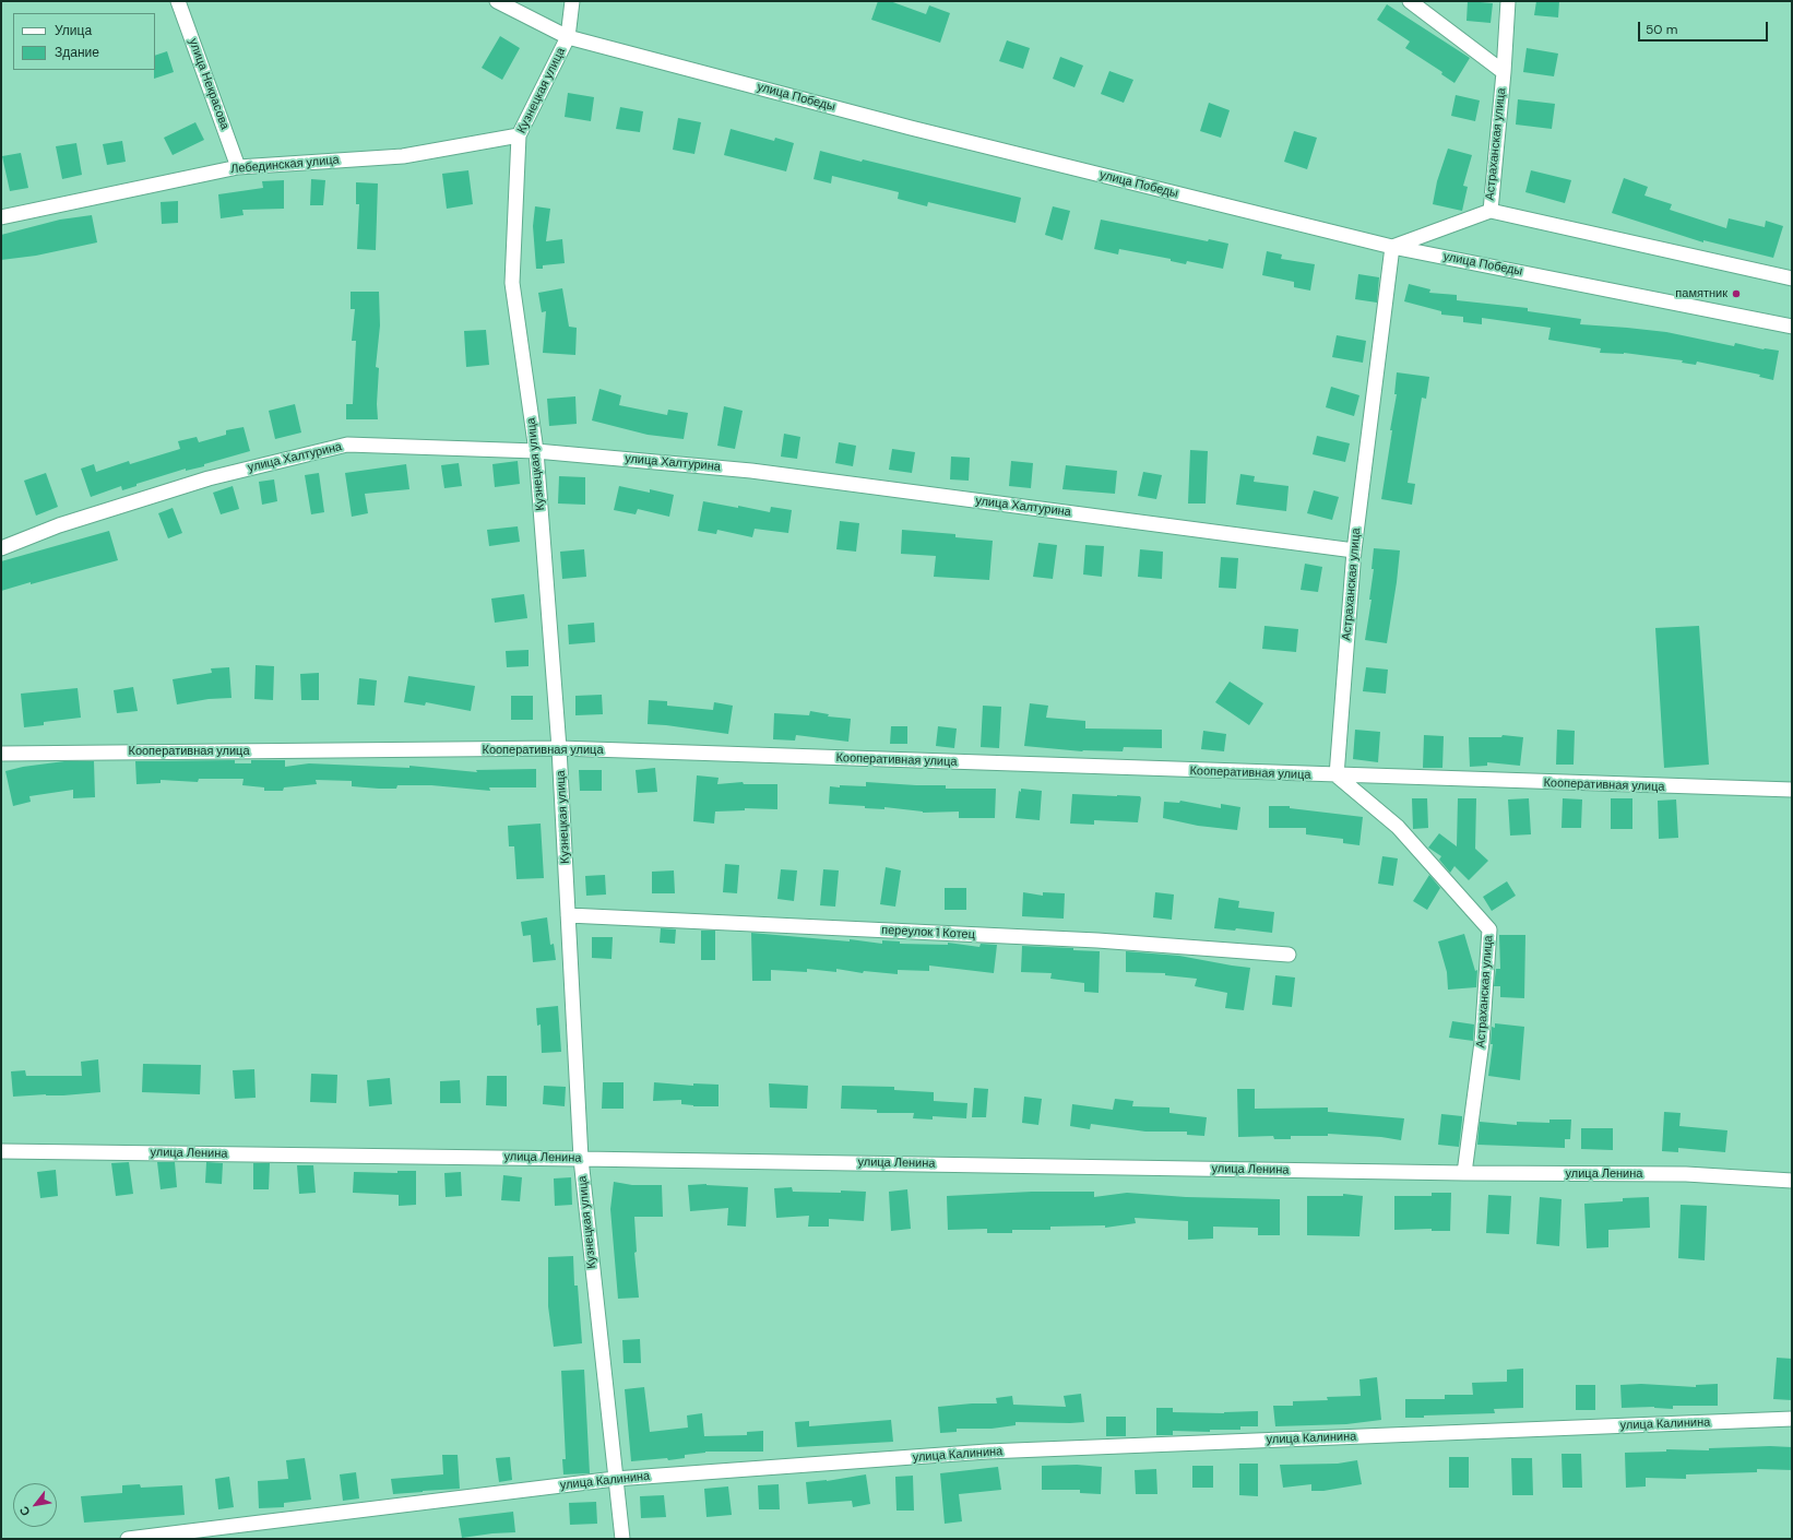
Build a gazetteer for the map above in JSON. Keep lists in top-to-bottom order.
{
  "streets": {
    "street": [
      "улица Некрасова",
      "Кузнецкая улица",
      "улица Победы",
      "Астраханская улица",
      "Лебединская улица",
      "улица Халтурина",
      "Кооперативная улица",
      "переулок 1 Котец",
      "улица Ленина",
      "улица Калинина"
    ]
  },
  "crossings": [
    ["улица Некрасова", "Лебединская улица"],
    ["Кузнецкая улица", "улица Победы"],
    ["Кузнецкая улица", "Лебединская улица"],
    ["Кузнецкая улица", "улица Халтурина"],
    ["Кузнецкая улица", "Кооперативная улица"],
    ["Кузнецкая улица", "переулок 1 Котец"],
    ["Кузнецкая улица", "улица Ленина"],
    ["Кузнецкая улица", "улица Калинина"],
    ["улица Победы", "Астраханская улица"],
    ["Астраханская улица", "улица Халтурина"],
    ["Астраханская улица", "Кооперативная улица"],
    ["Астраханская улица", "улица Ленина"]
  ],
  "places": ["памятник"],
  "legend": ["Улица", "Здание"],
  "scale_bar": "50 m",
  "north": "bottom left"
}
